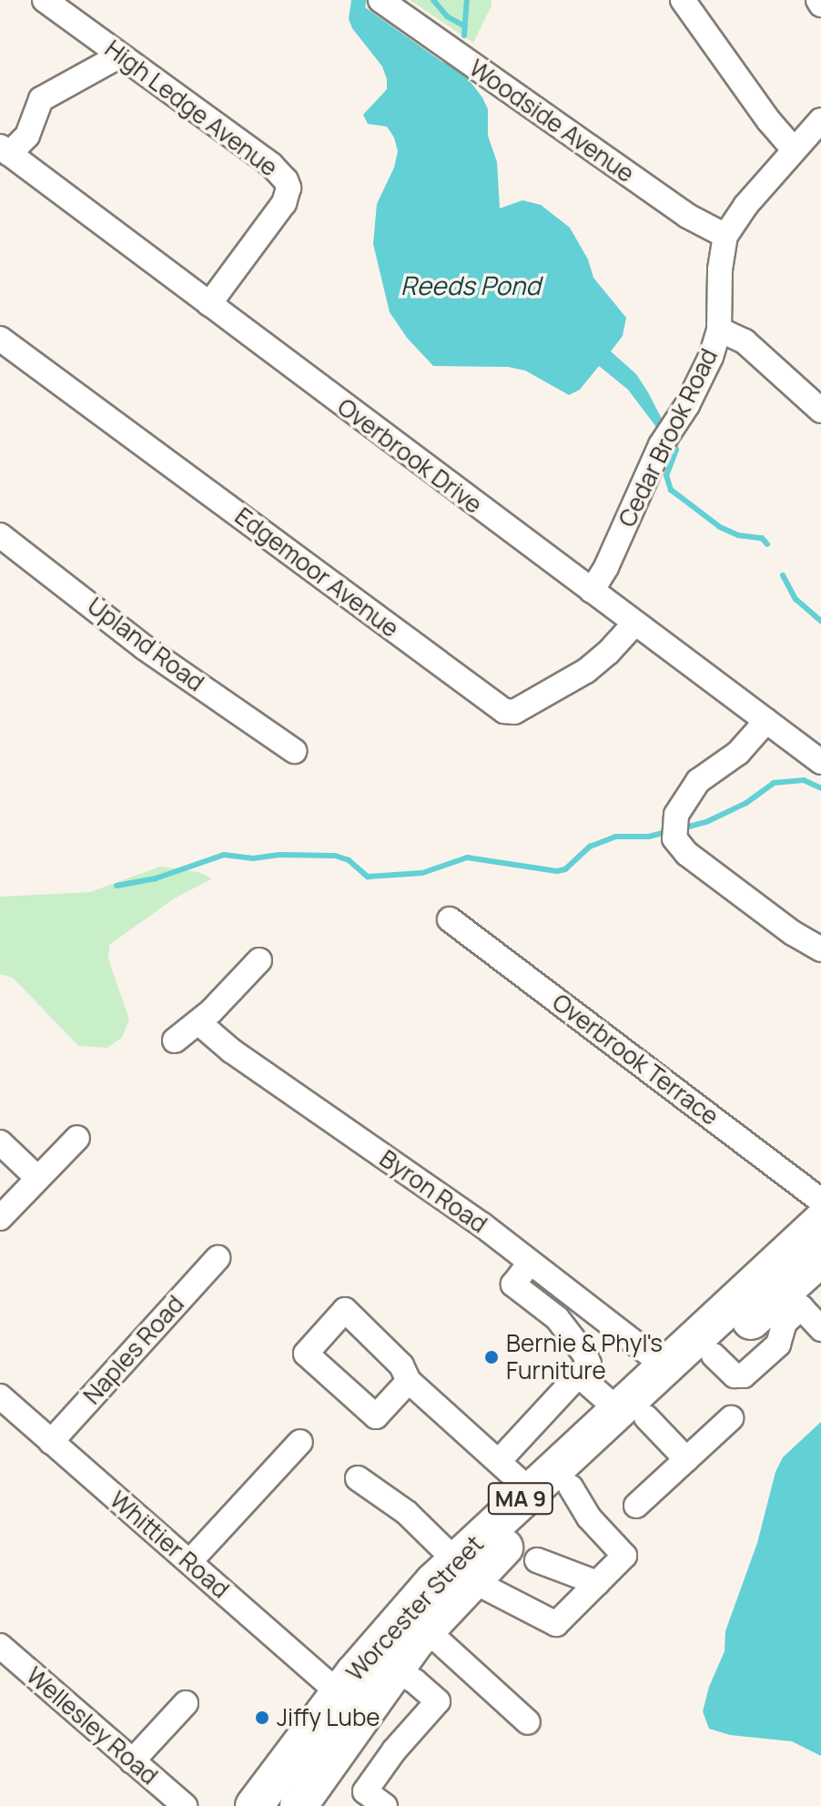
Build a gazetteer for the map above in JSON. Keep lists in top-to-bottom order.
{
  "streets": {
    "highway": ["MA 9", "Worcester Street"],
    "street": [
      "High Ledge Avenue",
      "Woodside Avenue",
      "Cedar Brook Road",
      "Overbrook Drive",
      "Edgemoor Avenue",
      "Upland Road",
      "Overbrook Terrace",
      "Byron Road",
      "Naples Road",
      "Whittier Road",
      "Wellesley Road"
    ]
  },
  "crossings": [
    ["High Ledge Avenue", "Overbrook Drive"],
    ["Woodside Avenue", "Cedar Brook Road"],
    ["Cedar Brook Road", "Overbrook Drive"],
    ["Overbrook Drive", "Edgemoor Avenue"],
    ["Byron Road", "Worcester Street"],
    ["Naples Road", "Whittier Road"],
    ["Whittier Road", "Worcester Street"]
  ],
  "water": ["Reeds Pond"],
  "places": ["Bernie & Phyl's Furniture", "Jiffy Lube"]
}
